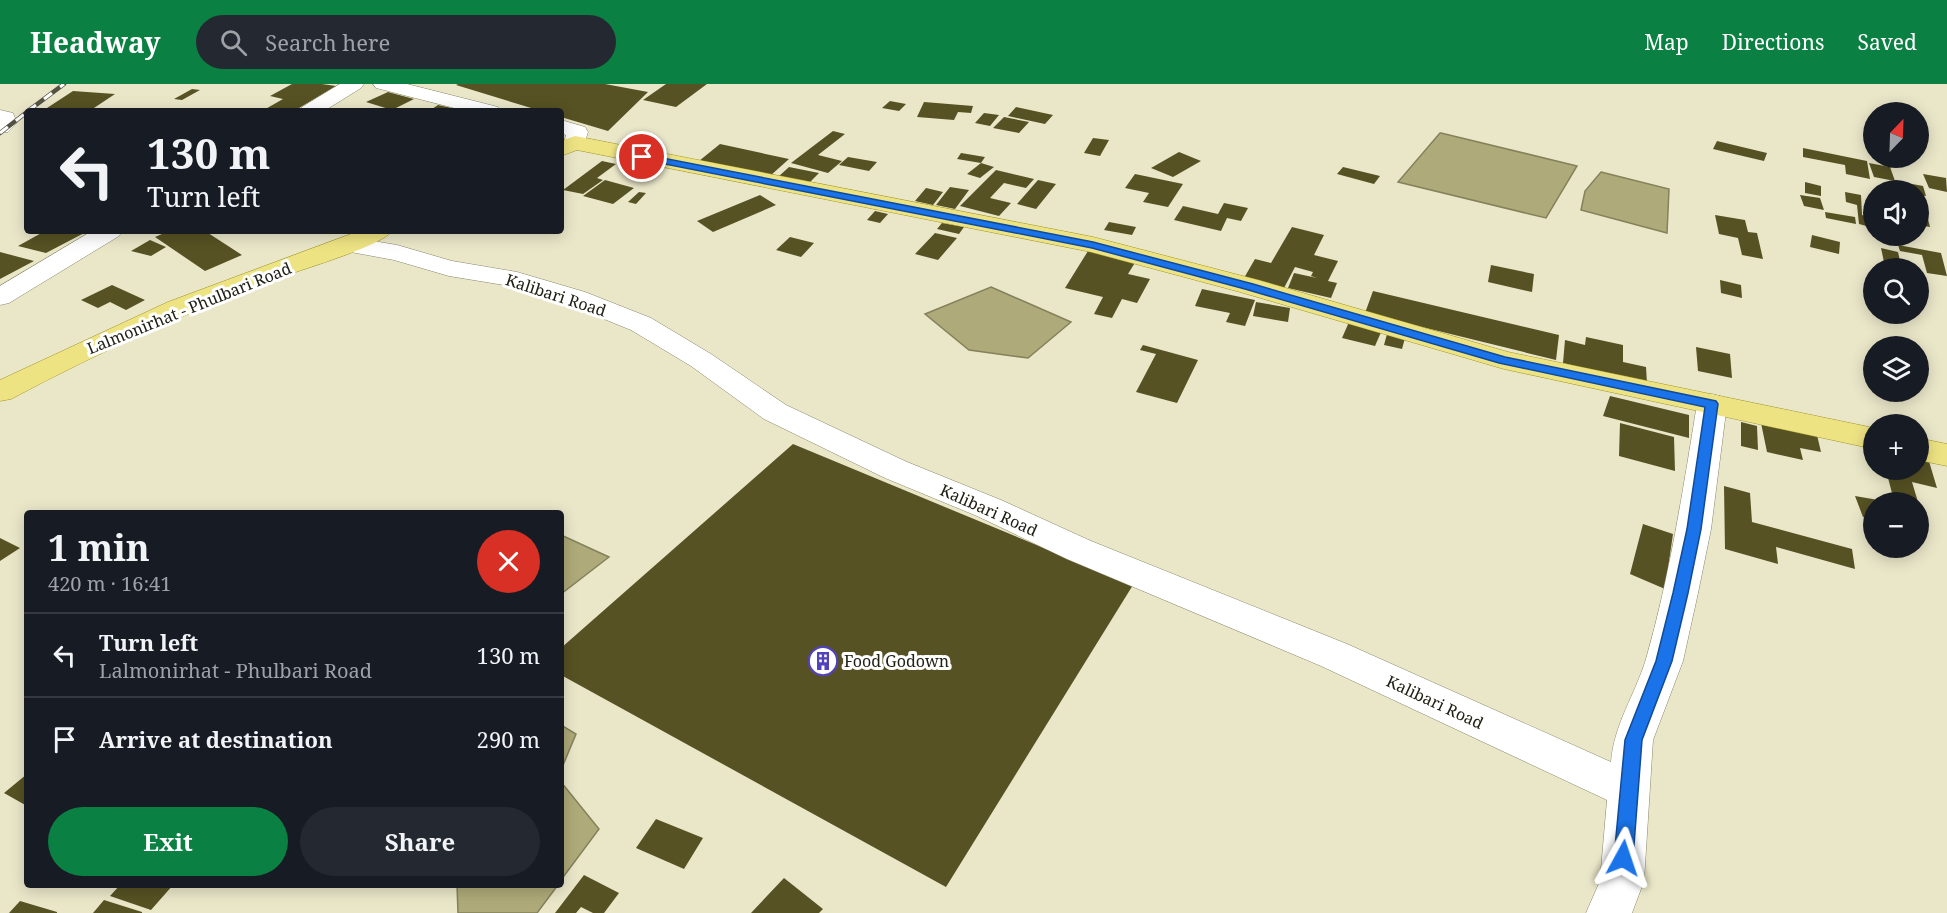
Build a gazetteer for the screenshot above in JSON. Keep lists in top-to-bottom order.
{
  "streets": {
    "main road": ["Lalmonirhat - Phulbari Road"],
    "street": ["Kalibari Road"]
  },
  "crossings": [
    ["Kalibari Road", "Lalmonirhat - Phulbari Road"]
  ],
  "places": {
    "building": ["Food Godown"]
  },
  "north": "top right",
  "page": {
    "header": "Headway",
    "search": "Search here",
    "nav": ["Map", "Directions", "Saved"],
    "map_buttons": ["+", "−"],
    "turn": ["130 m", "Turn left"],
    "heading": ["1 min", "420 m · 16:41"],
    "list": [
      {
        "name": "Turn left",
        "note": "Lalmonirhat - Phulbari Road",
        "value": "130 m"
      },
      {
        "name": "Arrive at destination",
        "value": "290 m"
      }
    ],
    "buttons": ["Exit", "Share"]
  }
}
